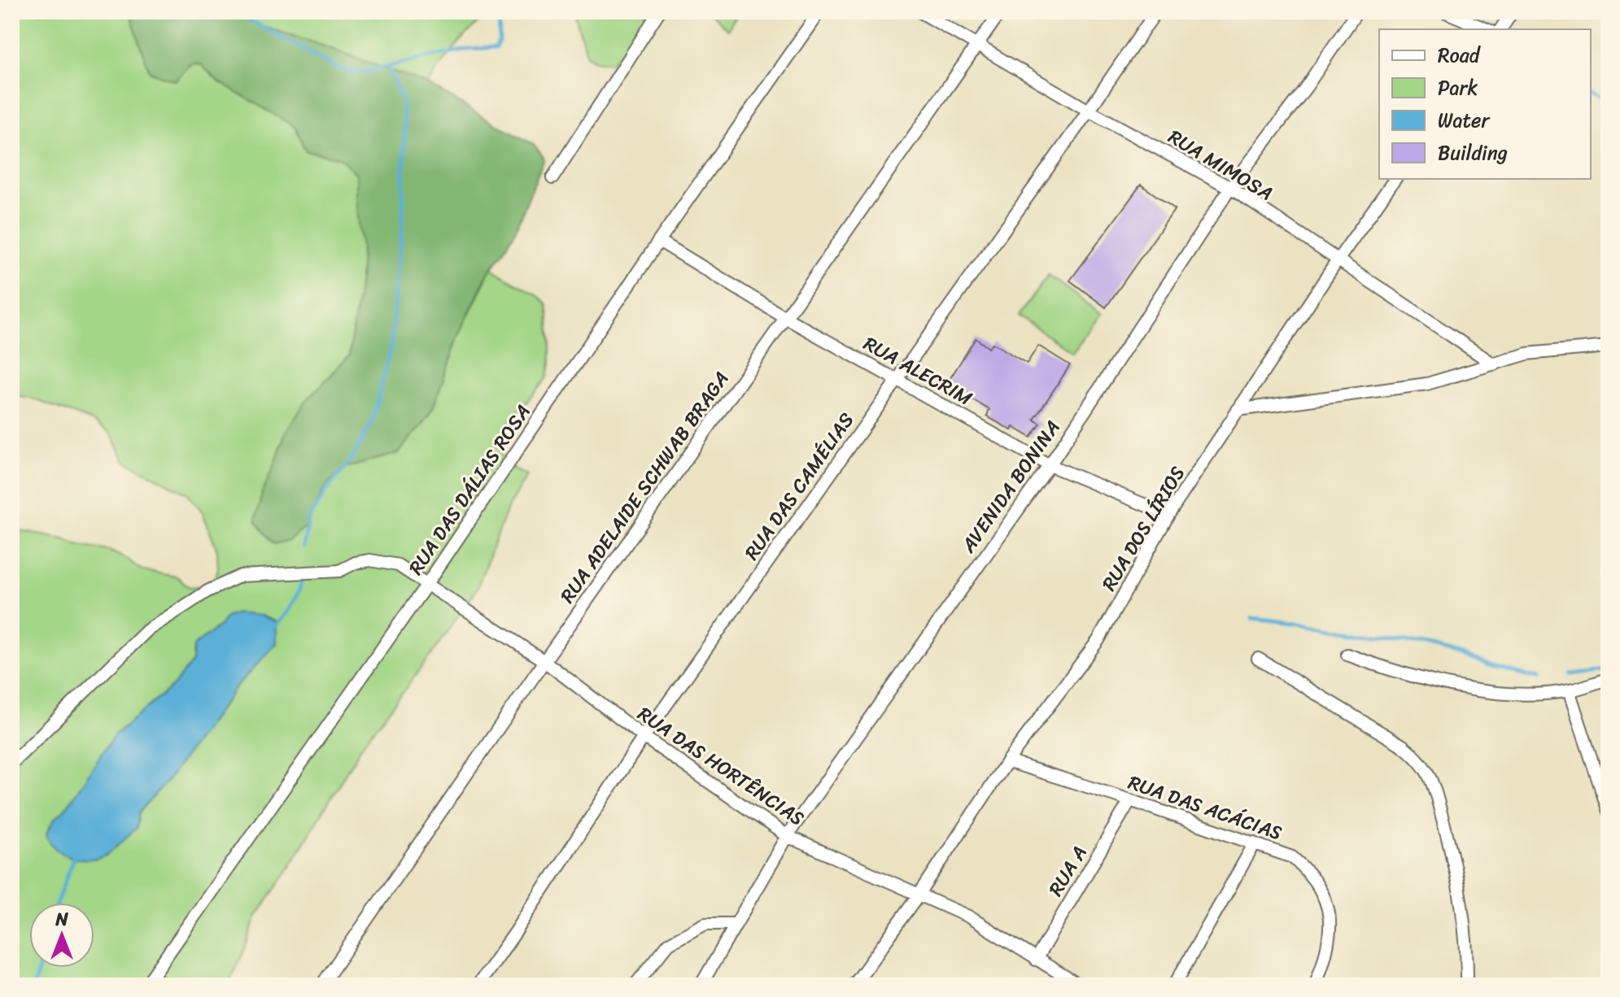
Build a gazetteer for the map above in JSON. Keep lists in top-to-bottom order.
{
  "streets": {
    "street": [
      "RUA MIMOSA",
      "RUA ALECRIM",
      "RUA DAS CAMÉLIAS",
      "AVENIDA BONINA",
      "RUA ADELAIDE SCHWAB BRAGA",
      "RUA DAS DÁLIAS ROSA",
      "RUA DOS LÍRIOS",
      "RUA DAS HORTÊNCIAS",
      "RUA DAS ACÁCIAS",
      "RUA A"
    ]
  },
  "crossings": [
    ["RUA MIMOSA", "RUA DAS CAMÉLIAS"],
    ["RUA MIMOSA", "AVENIDA BONINA"],
    ["RUA MIMOSA", "RUA ADELAIDE SCHWAB BRAGA"],
    ["RUA MIMOSA", "RUA DOS LÍRIOS"],
    ["RUA ALECRIM", "RUA DAS CAMÉLIAS"],
    ["RUA ALECRIM", "AVENIDA BONINA"],
    ["RUA ALECRIM", "RUA ADELAIDE SCHWAB BRAGA"],
    ["RUA ALECRIM", "RUA DAS DÁLIAS ROSA"],
    ["RUA ALECRIM", "RUA DOS LÍRIOS"],
    ["RUA DAS CAMÉLIAS", "RUA DAS HORTÊNCIAS"],
    ["AVENIDA BONINA", "RUA DAS HORTÊNCIAS"],
    ["RUA ADELAIDE SCHWAB BRAGA", "RUA DAS HORTÊNCIAS"],
    ["RUA DAS DÁLIAS ROSA", "RUA DAS HORTÊNCIAS"],
    ["RUA DOS LÍRIOS", "RUA DAS HORTÊNCIAS"],
    ["RUA DOS LÍRIOS", "RUA DAS ACÁCIAS"],
    ["RUA DAS HORTÊNCIAS", "RUA A"],
    ["RUA DAS ACÁCIAS", "RUA A"]
  ],
  "legend": [
    "Road",
    "Park",
    "Water",
    "Building"
  ],
  "north": "top"
}
